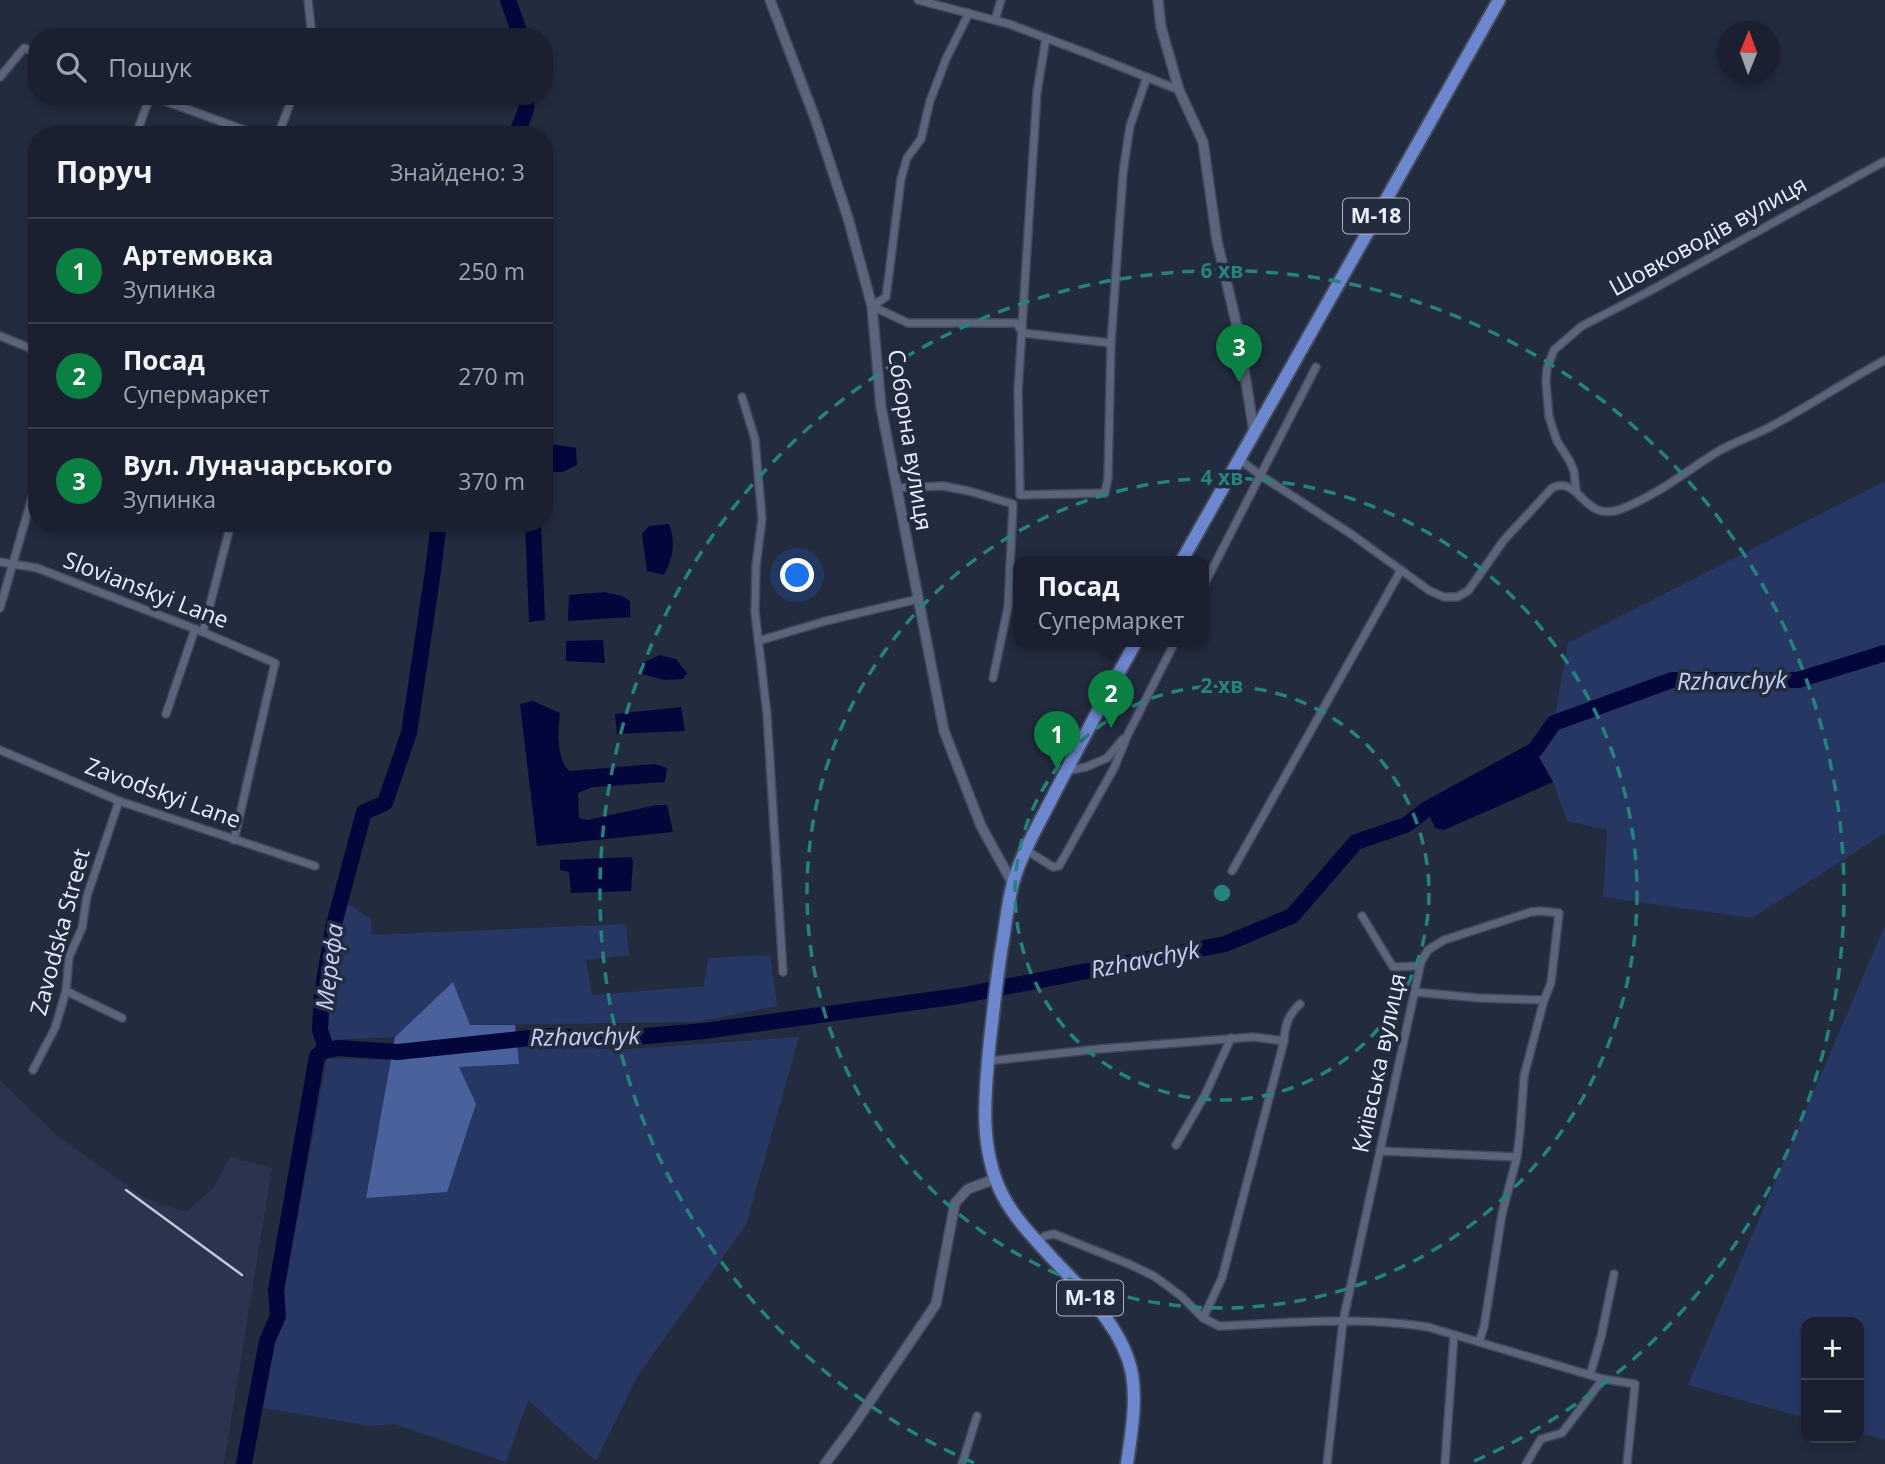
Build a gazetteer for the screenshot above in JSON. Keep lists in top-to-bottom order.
{
  "streets": {
    "highway": ["М-18"],
    "street": [
      "Шовководів вулиця",
      "Соборна вулиця",
      "Slovianskyi Lane",
      "Zavodskyi Lane",
      "Zavodska Street",
      "Київська вулиця"
    ]
  },
  "crossings": [
    ["М-18", "Соборна вулиця"],
    ["Slovianskyi Lane", "Zavodskyi Lane"],
    ["Zavodskyi Lane", "Zavodska Street"]
  ],
  "water": ["Rzhavchyk", "Мерефа"],
  "north": "top",
  "page": {
    "search": "Пошук",
    "heading": ["Поруч", "Знайдено: 3"],
    "list": [
      {
        "mark": "1",
        "name": "Артемовка",
        "note": "Зупинка",
        "value": "250 m"
      },
      {
        "mark": "2",
        "name": "Посад",
        "note": "Супермаркет",
        "value": "270 m"
      },
      {
        "mark": "3",
        "name": "Вул. Луначарського",
        "note": "Зупинка",
        "value": "370 m"
      }
    ],
    "pins": ["3", "2", "1"],
    "popup": ["Посад", "Супермаркет"],
    "map_buttons": ["+", "−"]
  },
  "rings": ["6 хв", "4 хв", "2 хв"]
}
